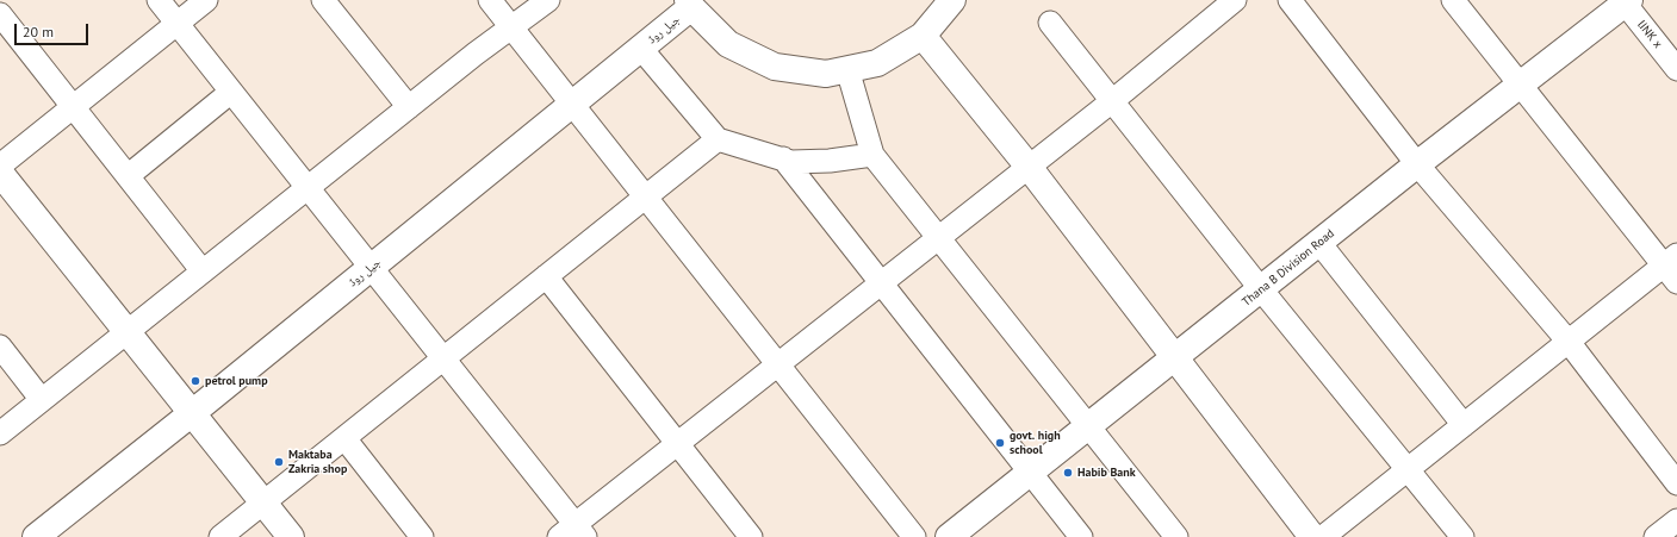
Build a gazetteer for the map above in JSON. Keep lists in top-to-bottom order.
{
  "streets": {
    "main road": ["جیل روڈ", "Thana B Division Road"],
    "street": ["lINK x"]
  },
  "crossings": [
    ["lINK x", "Thana B Division Road"]
  ],
  "places": [
    "petrol pump",
    "govt. high school",
    "Maktaba Zakria shop",
    "Habib Bank"
  ],
  "scale_bar": "20 m"
}
